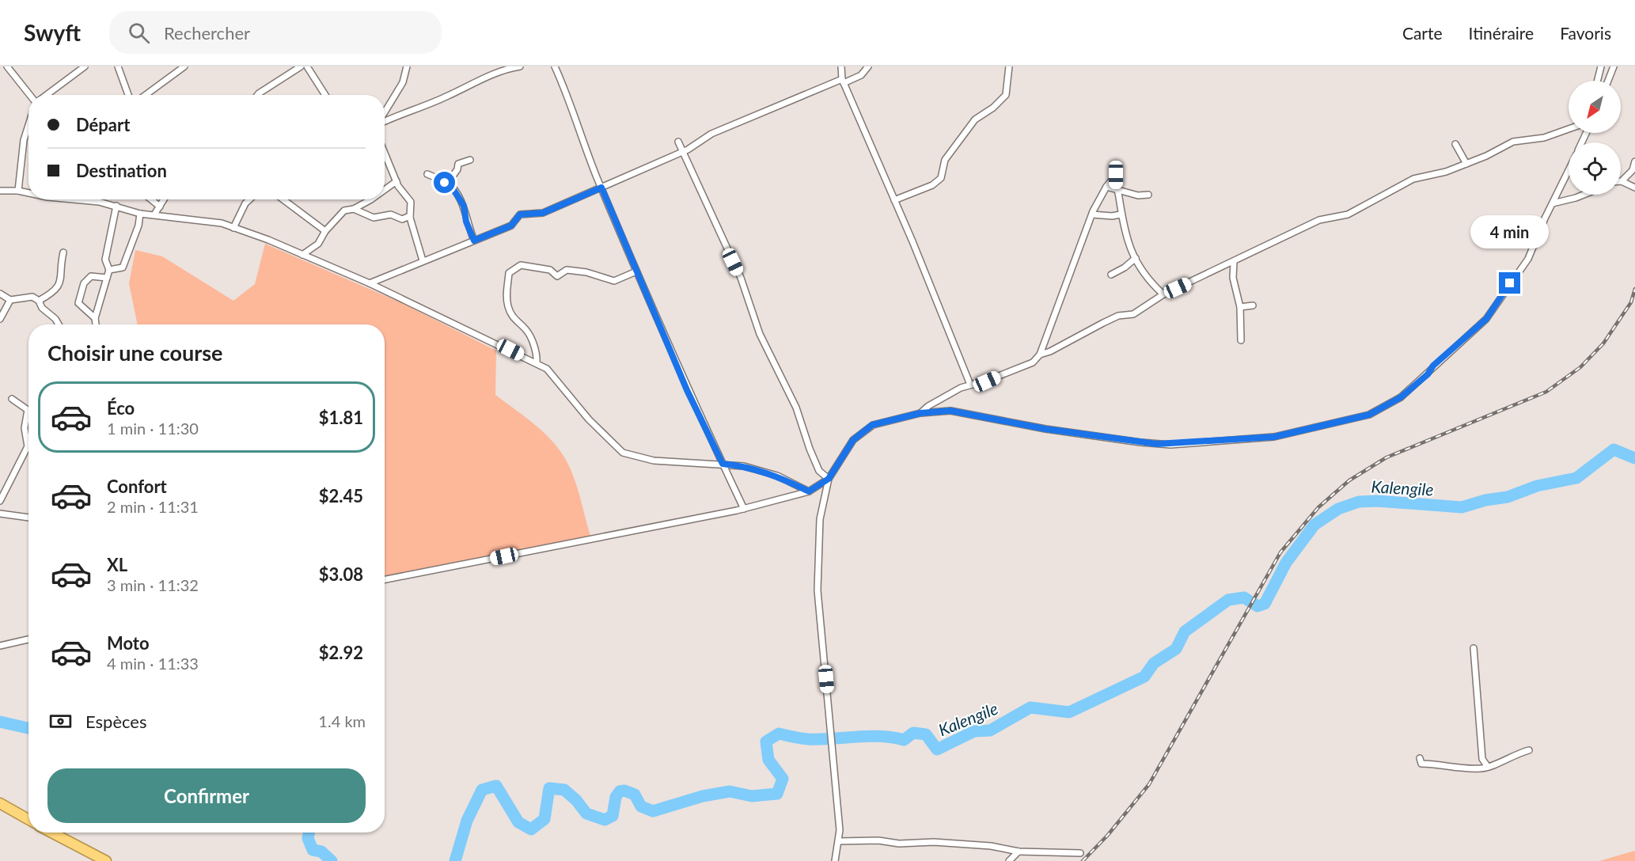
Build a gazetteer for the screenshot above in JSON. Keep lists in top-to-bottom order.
{
  "water": ["Kalengile"],
  "north": "bottom left",
  "page": {
    "header": "Swyft",
    "search": "Rechercher",
    "nav": ["Carte", "Itinéraire", "Favoris"],
    "banner": ["Départ", "Destination"],
    "bubble": "4 min",
    "heading": "Choisir une course",
    "list": [
      {
        "name": "Éco",
        "note": "1 min · 11:30",
        "value": "$1.81"
      },
      {
        "name": "Confort",
        "note": "2 min · 11:31",
        "value": "$2.45"
      },
      {
        "name": "XL",
        "note": "3 min · 11:32",
        "value": "$3.08"
      },
      {
        "name": "Moto",
        "note": "4 min · 11:33",
        "value": "$2.92"
      }
    ],
    "pay": ["Espèces", "1.4 km"],
    "buttons": "Confirmer"
  }
}
